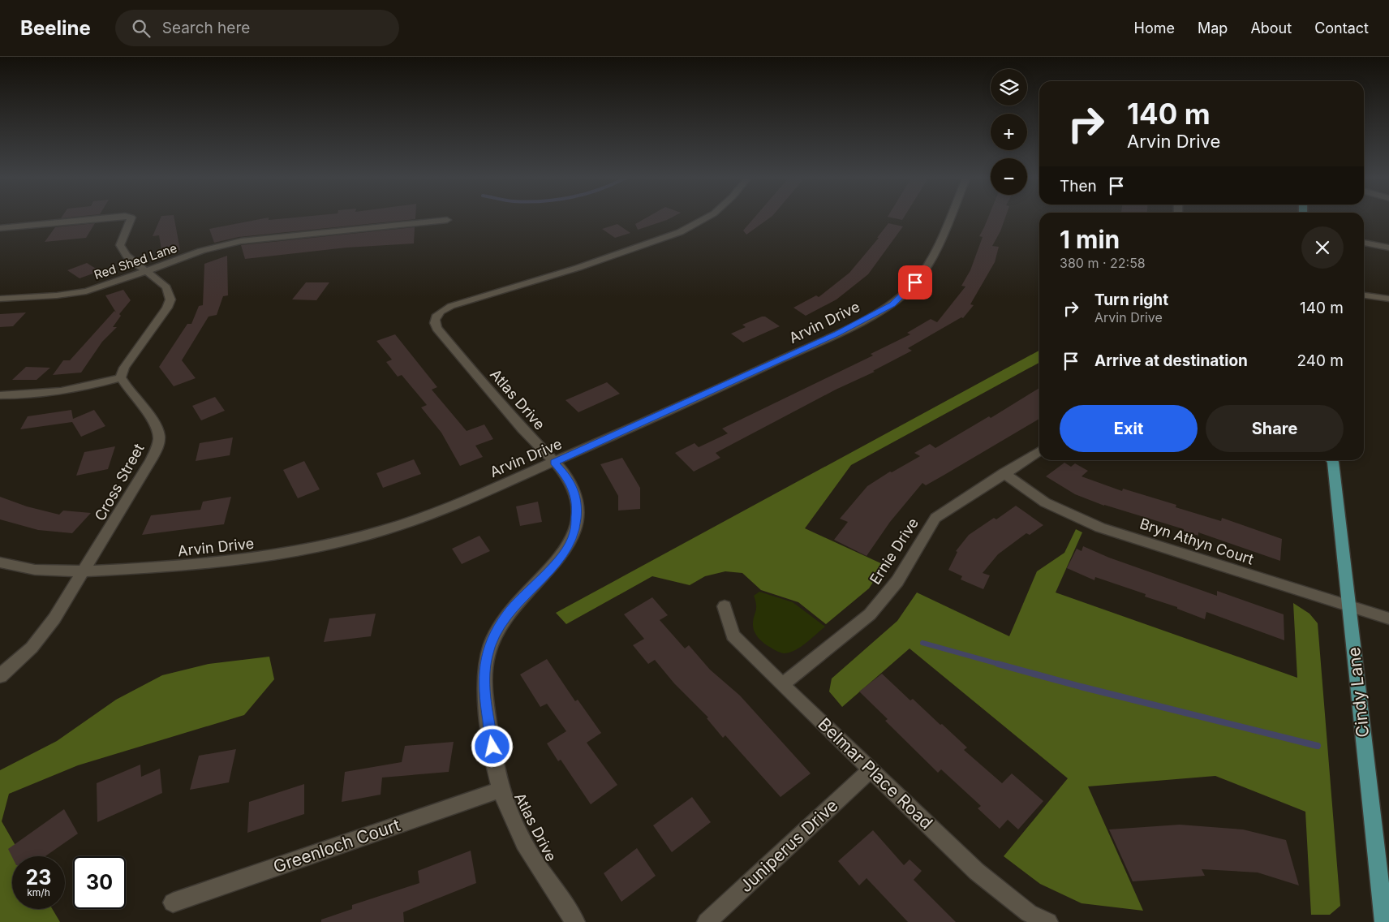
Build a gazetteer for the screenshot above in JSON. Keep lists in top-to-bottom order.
{
  "streets": {
    "main road": ["Cindy Lane"],
    "street": [
      "Red Shed Lane",
      "Arvin Drive",
      "Atlas Drive",
      "Cross Street",
      "Bryn Athyn Court",
      "Ernie Drive",
      "Belmar Place Road",
      "Greenloch Court",
      "Juniperus Drive"
    ]
  },
  "crossings": [
    ["Arvin Drive", "Atlas Drive"],
    ["Arvin Drive", "Cross Street"],
    ["Atlas Drive", "Greenloch Court"],
    ["Bryn Athyn Court", "Ernie Drive"],
    ["Bryn Athyn Court", "Cindy Lane"],
    ["Ernie Drive", "Belmar Place Road"],
    ["Belmar Place Road", "Juniperus Drive"]
  ],
  "page": {
    "header": "Beeline",
    "search": "Search here",
    "nav": [
      "Home",
      "Map",
      "About",
      "Contact"
    ],
    "map_buttons": ["+", "−"],
    "turn": ["140 m", "Arvin Drive"],
    "then": "Then",
    "heading": ["1 min", "380 m · 22:58"],
    "list": [
      {
        "name": "Turn right",
        "note": "Arvin Drive",
        "value": "140 m"
      },
      {
        "name": "Arrive at destination",
        "value": "240 m"
      }
    ],
    "buttons": ["Exit", "Share"],
    "speed": "23 km/h",
    "limit": "30"
  }
}
